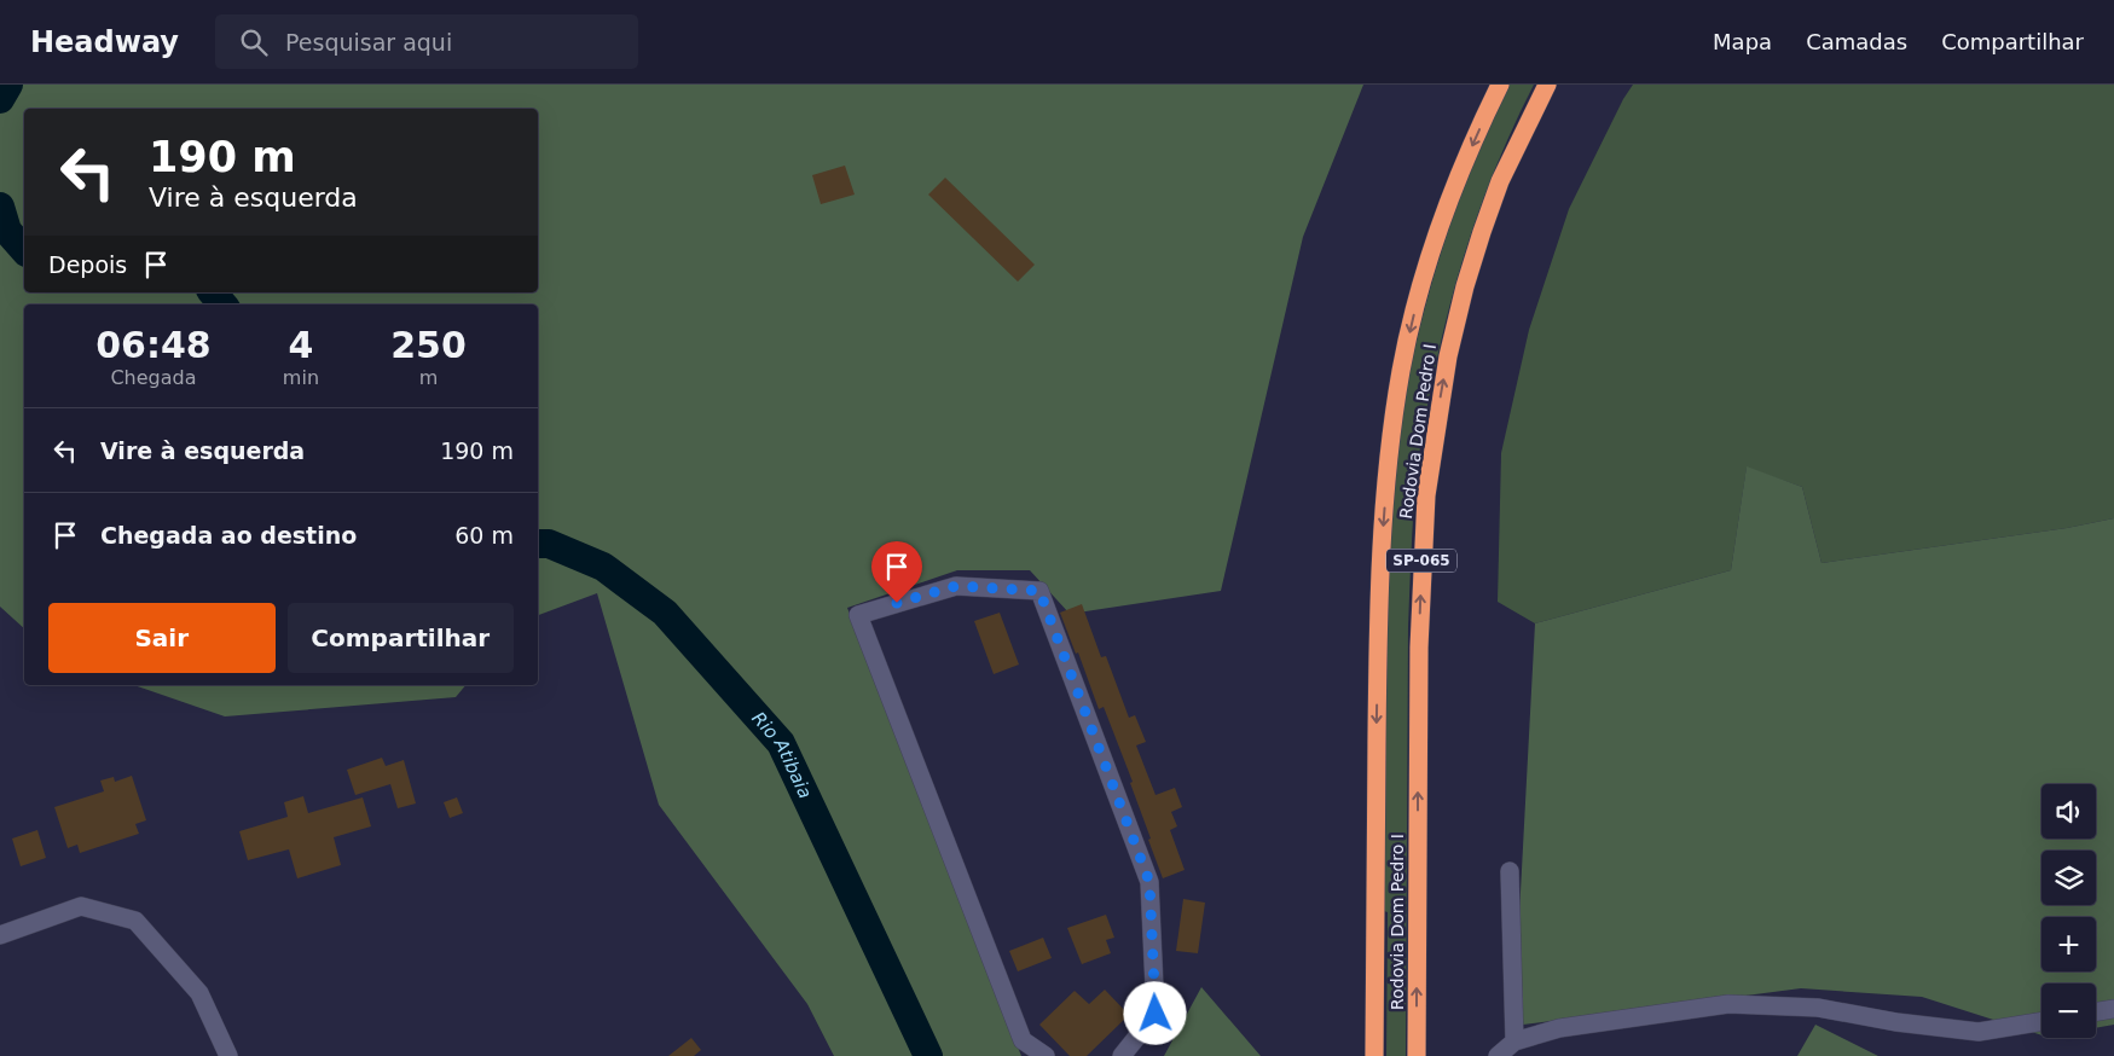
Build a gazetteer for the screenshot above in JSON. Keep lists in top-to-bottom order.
{
  "streets": {
    "highway": ["Rodovia Dom Pedro I", "SP-065"]
  },
  "water": ["Rio Atibaia"],
  "page": {
    "header": "Headway",
    "search": "Pesquisar aqui",
    "nav": ["Mapa", "Camadas", "Compartilhar"],
    "turn": ["190 m", "Vire à esquerda"],
    "then": "Depois",
    "eta": [
      "06:48",
      "Chegada",
      "4",
      "min",
      "250",
      "m"
    ],
    "list": [
      {
        "name": "Vire à esquerda",
        "value": "190 m"
      },
      {
        "name": "Chegada ao destino",
        "value": "60 m"
      }
    ],
    "buttons": ["Sair", "Compartilhar"],
    "map_buttons": ["+", "−"]
  }
}
